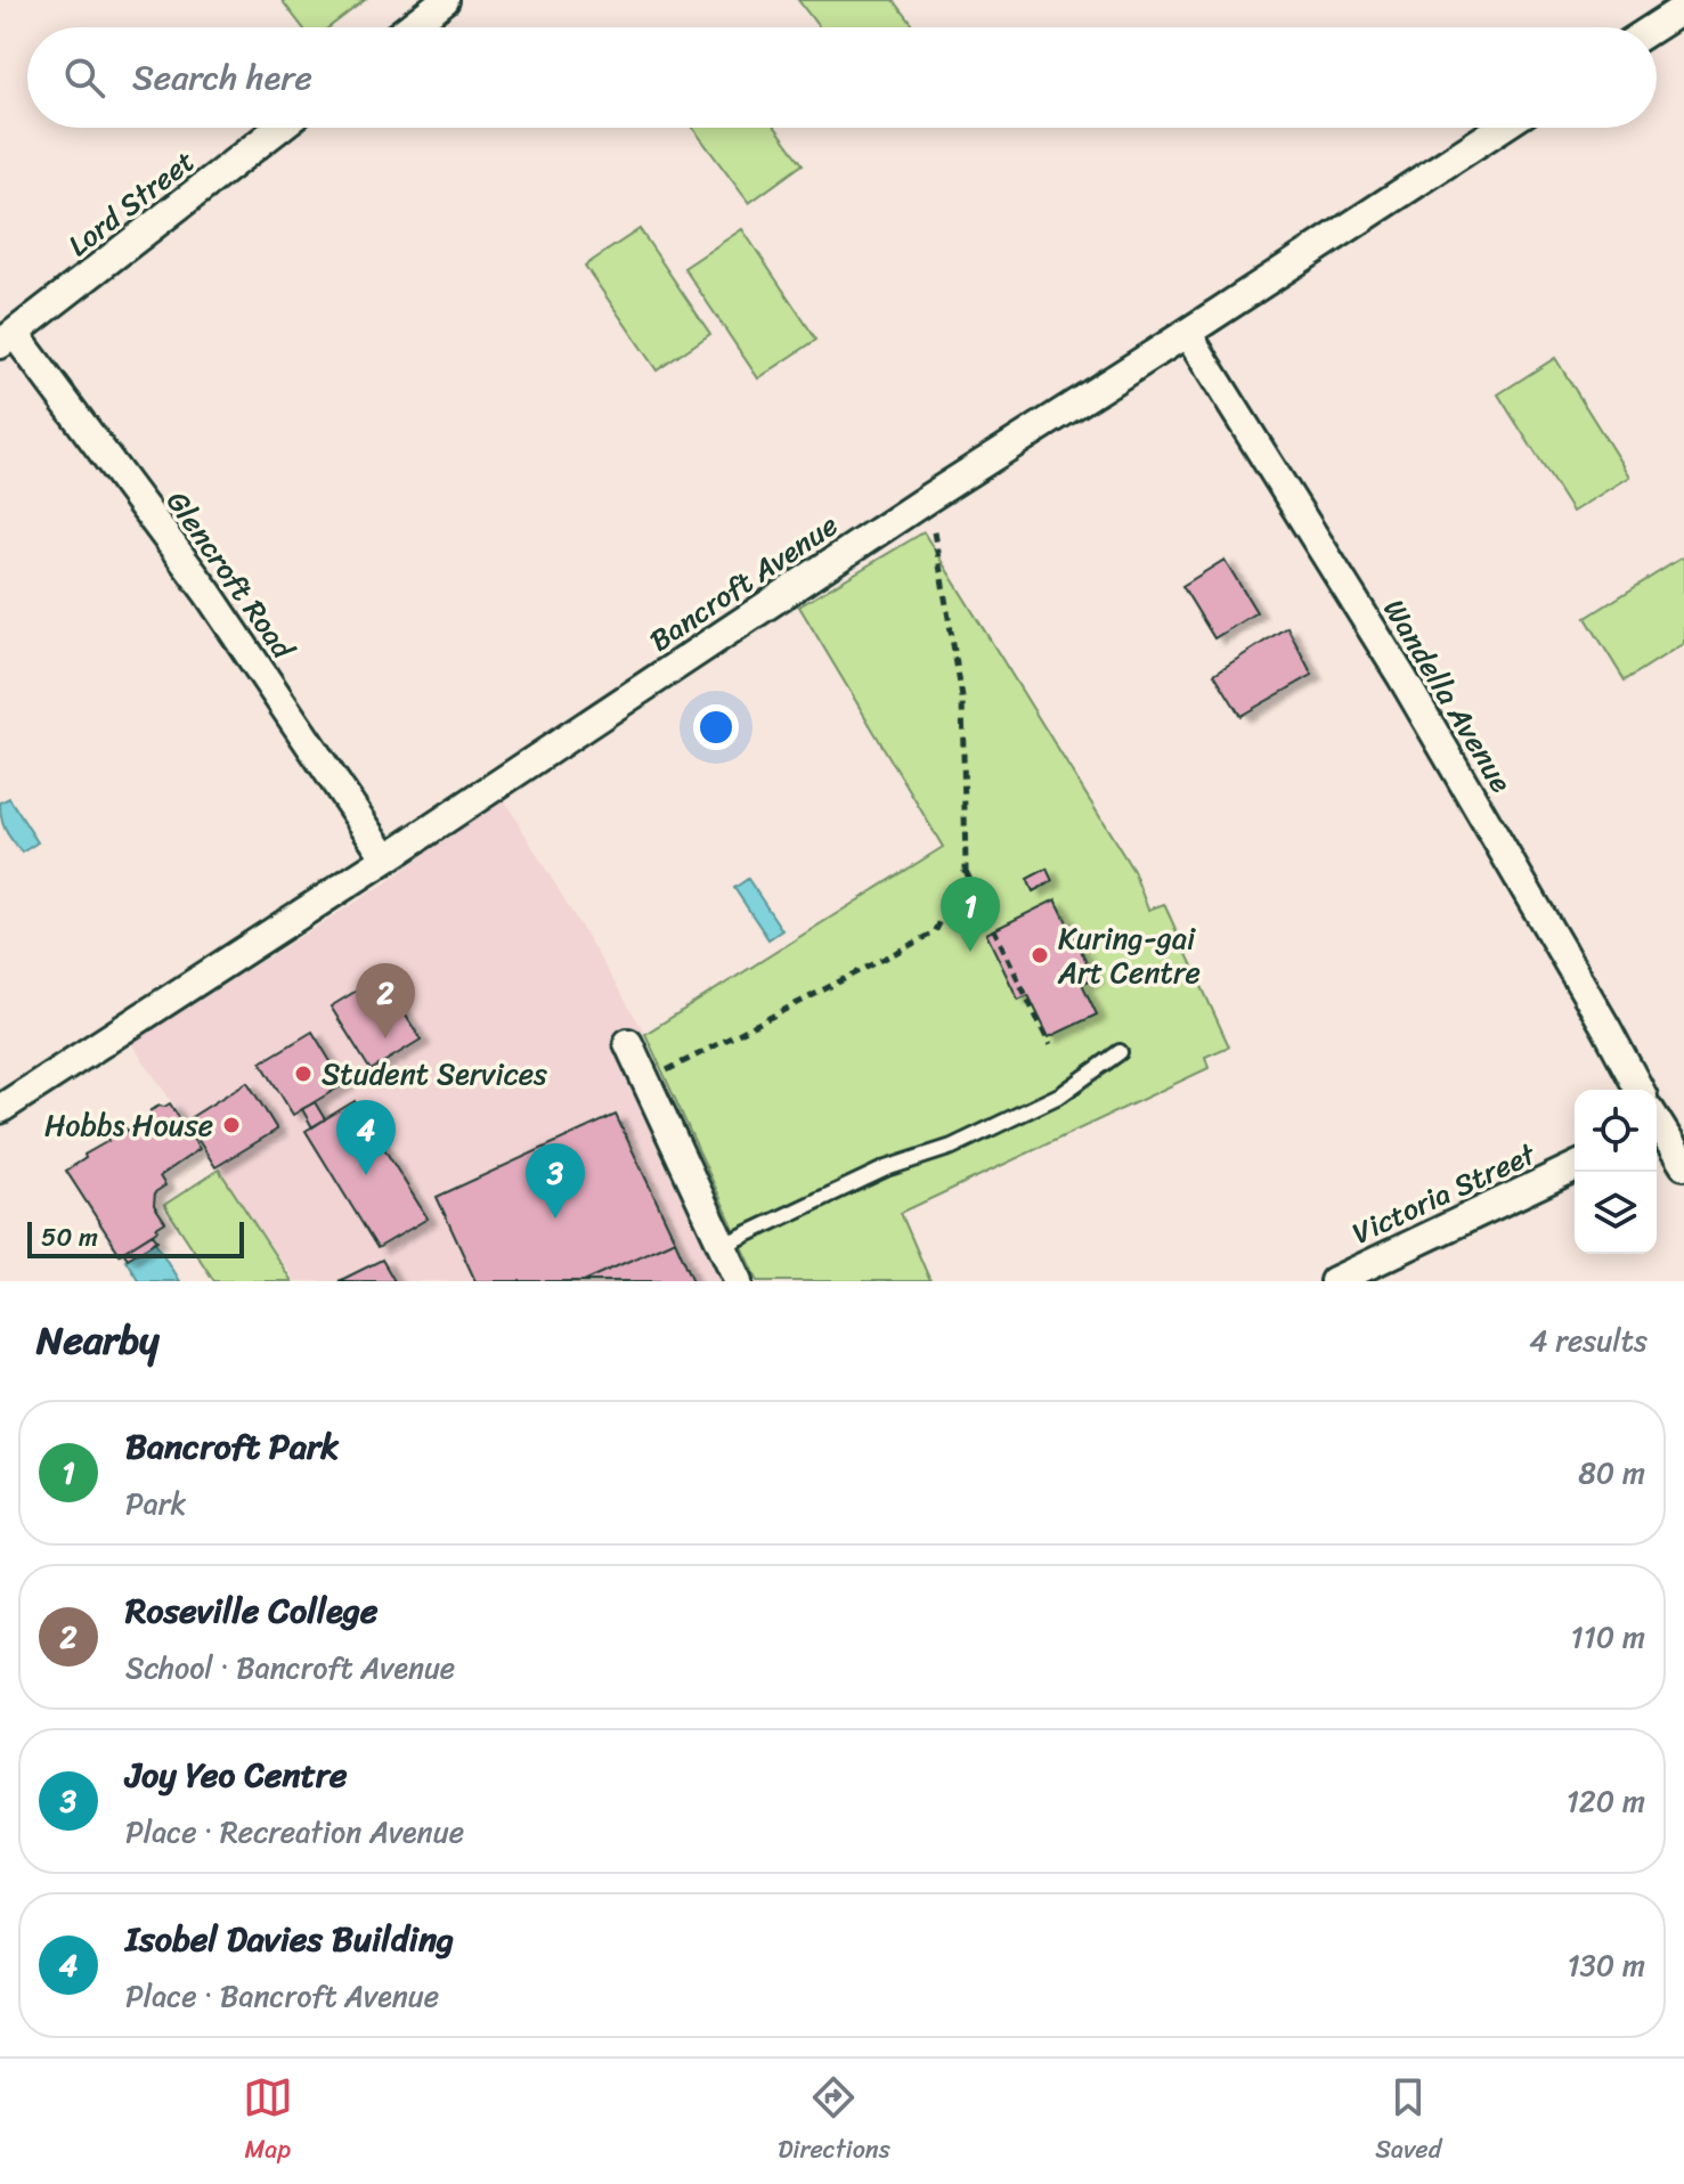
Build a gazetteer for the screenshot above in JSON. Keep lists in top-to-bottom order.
{
  "streets": {
    "street": [
      "Lord Street",
      "Glencroft Road",
      "Bancroft Avenue",
      "Wandella Avenue",
      "Victoria Street"
    ]
  },
  "crossings": [
    ["Lord Street", "Glencroft Road"],
    ["Glencroft Road", "Bancroft Avenue"],
    ["Bancroft Avenue", "Wandella Avenue"]
  ],
  "places": ["Kuring-gai Art Centre", "Student Services", "Hobbs House"],
  "scale_bar": "50 m",
  "page": {
    "search": "Search here",
    "pins": [
      "1",
      "2",
      "4",
      "3"
    ],
    "scale": "50 m",
    "heading": ["Nearby", "4 results"],
    "list": [
      {
        "mark": "1",
        "name": "Bancroft Park",
        "note": "Park",
        "value": "80 m"
      },
      {
        "mark": "2",
        "name": "Roseville College",
        "note": "School · Bancroft Avenue",
        "value": "110 m"
      },
      {
        "mark": "3",
        "name": "Joy Yeo Centre",
        "note": "Place · Recreation Avenue",
        "value": "120 m"
      },
      {
        "mark": "4",
        "name": "Isobel Davies Building",
        "note": "Place · Bancroft Avenue",
        "value": "130 m"
      }
    ],
    "nav": ["Map", "Directions", "Saved"]
  }
}
